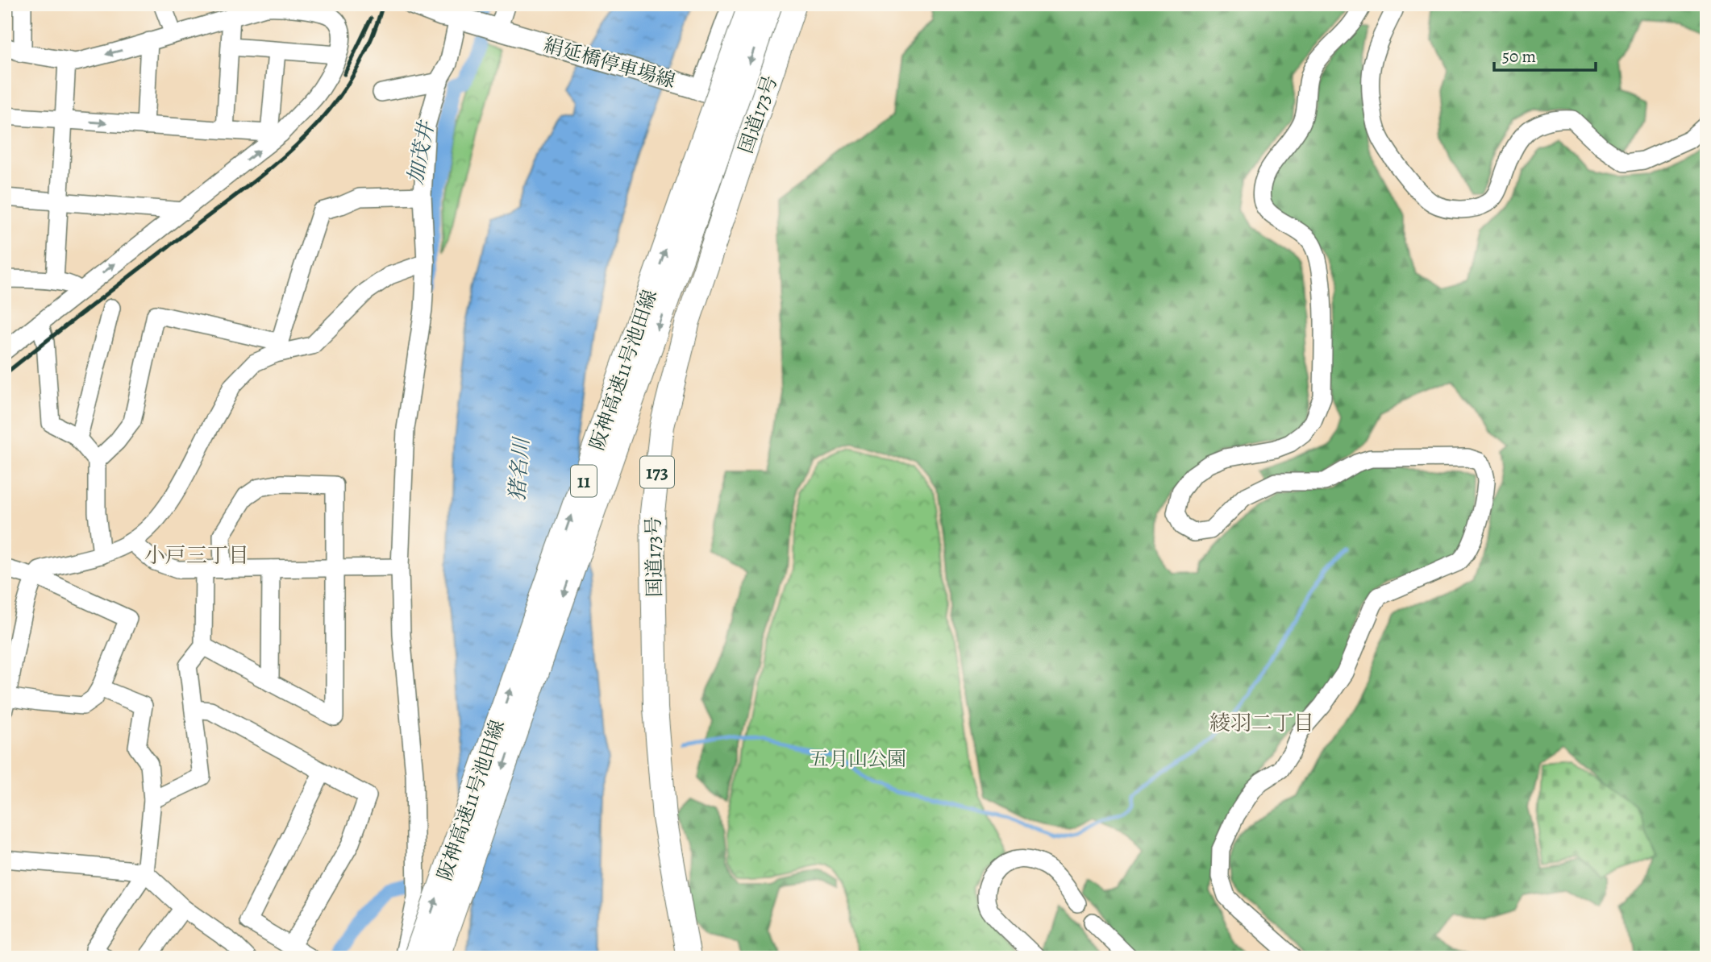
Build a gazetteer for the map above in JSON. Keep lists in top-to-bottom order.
{
  "streets": {
    "highway": [
      "国道173号",
      "阪神高速11号池田線",
      "173",
      "11"
    ],
    "main road": ["絹延橋停車場線"]
  },
  "crossings": [
    ["絹延橋停車場線", "国道173号"]
  ],
  "districts": ["小戸三丁目", "綾羽二丁目"],
  "water": ["加茂井", "猪名川"],
  "parks": ["五月山公園"],
  "scale_bar": "50 m"
}
